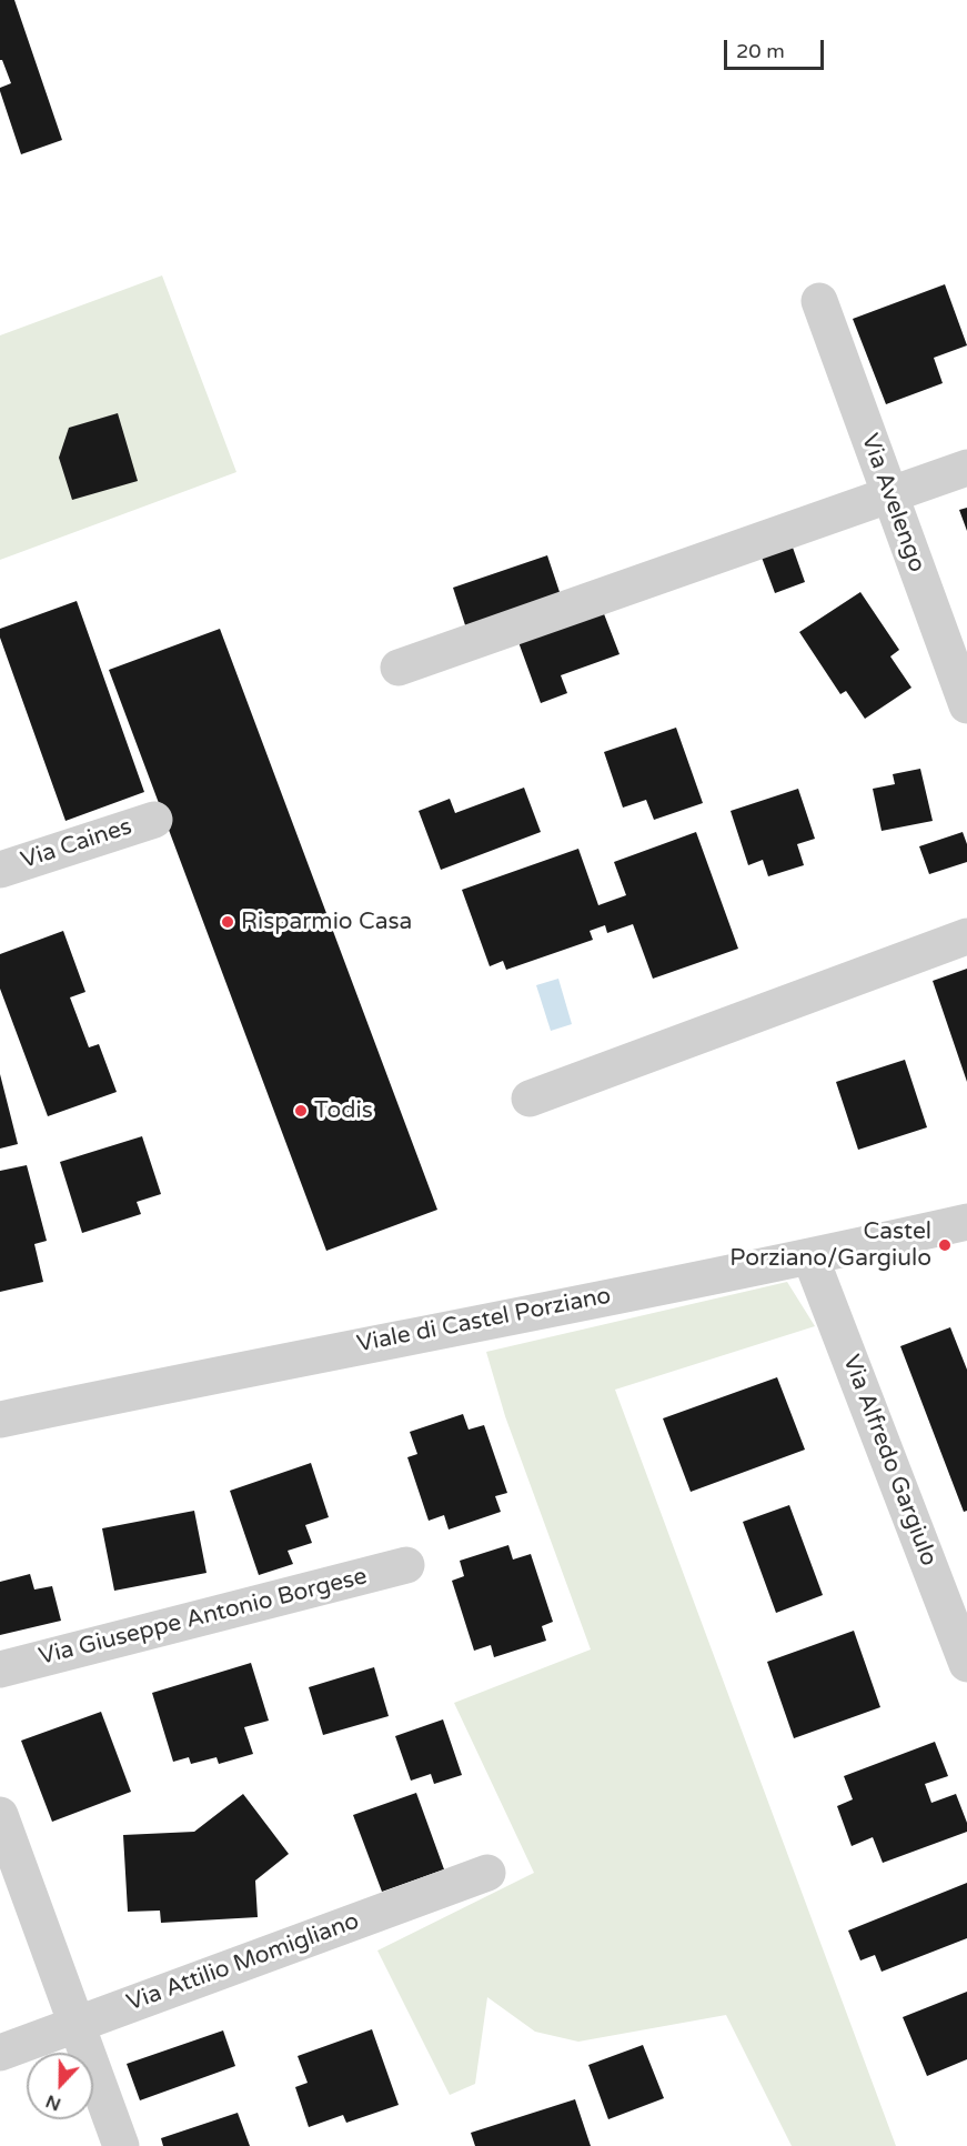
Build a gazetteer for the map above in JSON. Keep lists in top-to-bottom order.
{
  "streets": {
    "street": [
      "Via Avelengo",
      "Via Caines",
      "Viale di Castel Porziano",
      "Via Alfredo Gargiulo",
      "Via Giuseppe Antonio Borgese",
      "Via Attilio Momigliano"
    ]
  },
  "crossings": [
    ["Viale di Castel Porziano", "Via Alfredo Gargiulo"]
  ],
  "places": ["Risparmio Casa", "Todis", "Castel Porziano/Gargiulo"],
  "scale_bar": "20 m",
  "north": "bottom"
}
